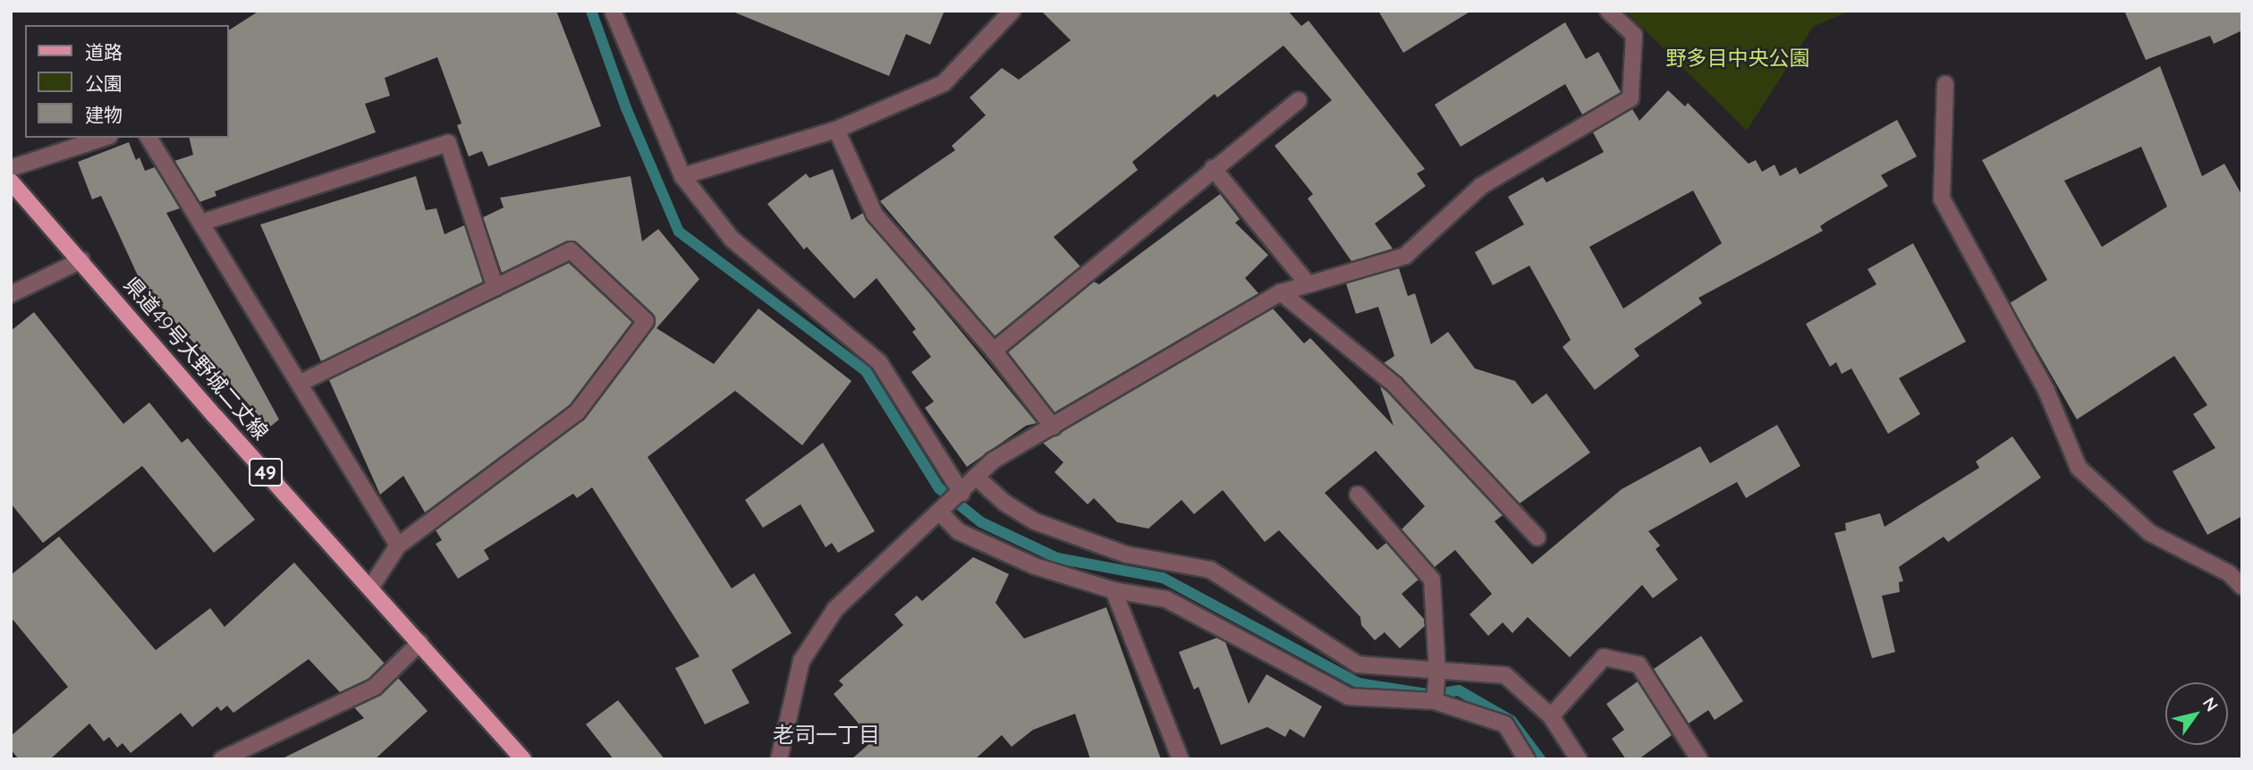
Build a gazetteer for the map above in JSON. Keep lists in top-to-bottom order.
{
  "streets": {
    "main road": ["県道49号大野城二丈線", "49"]
  },
  "districts": ["老司一丁目"],
  "parks": ["野多目中央公園"],
  "legend": ["道路", "公園", "建物"],
  "north": "top right"
}
